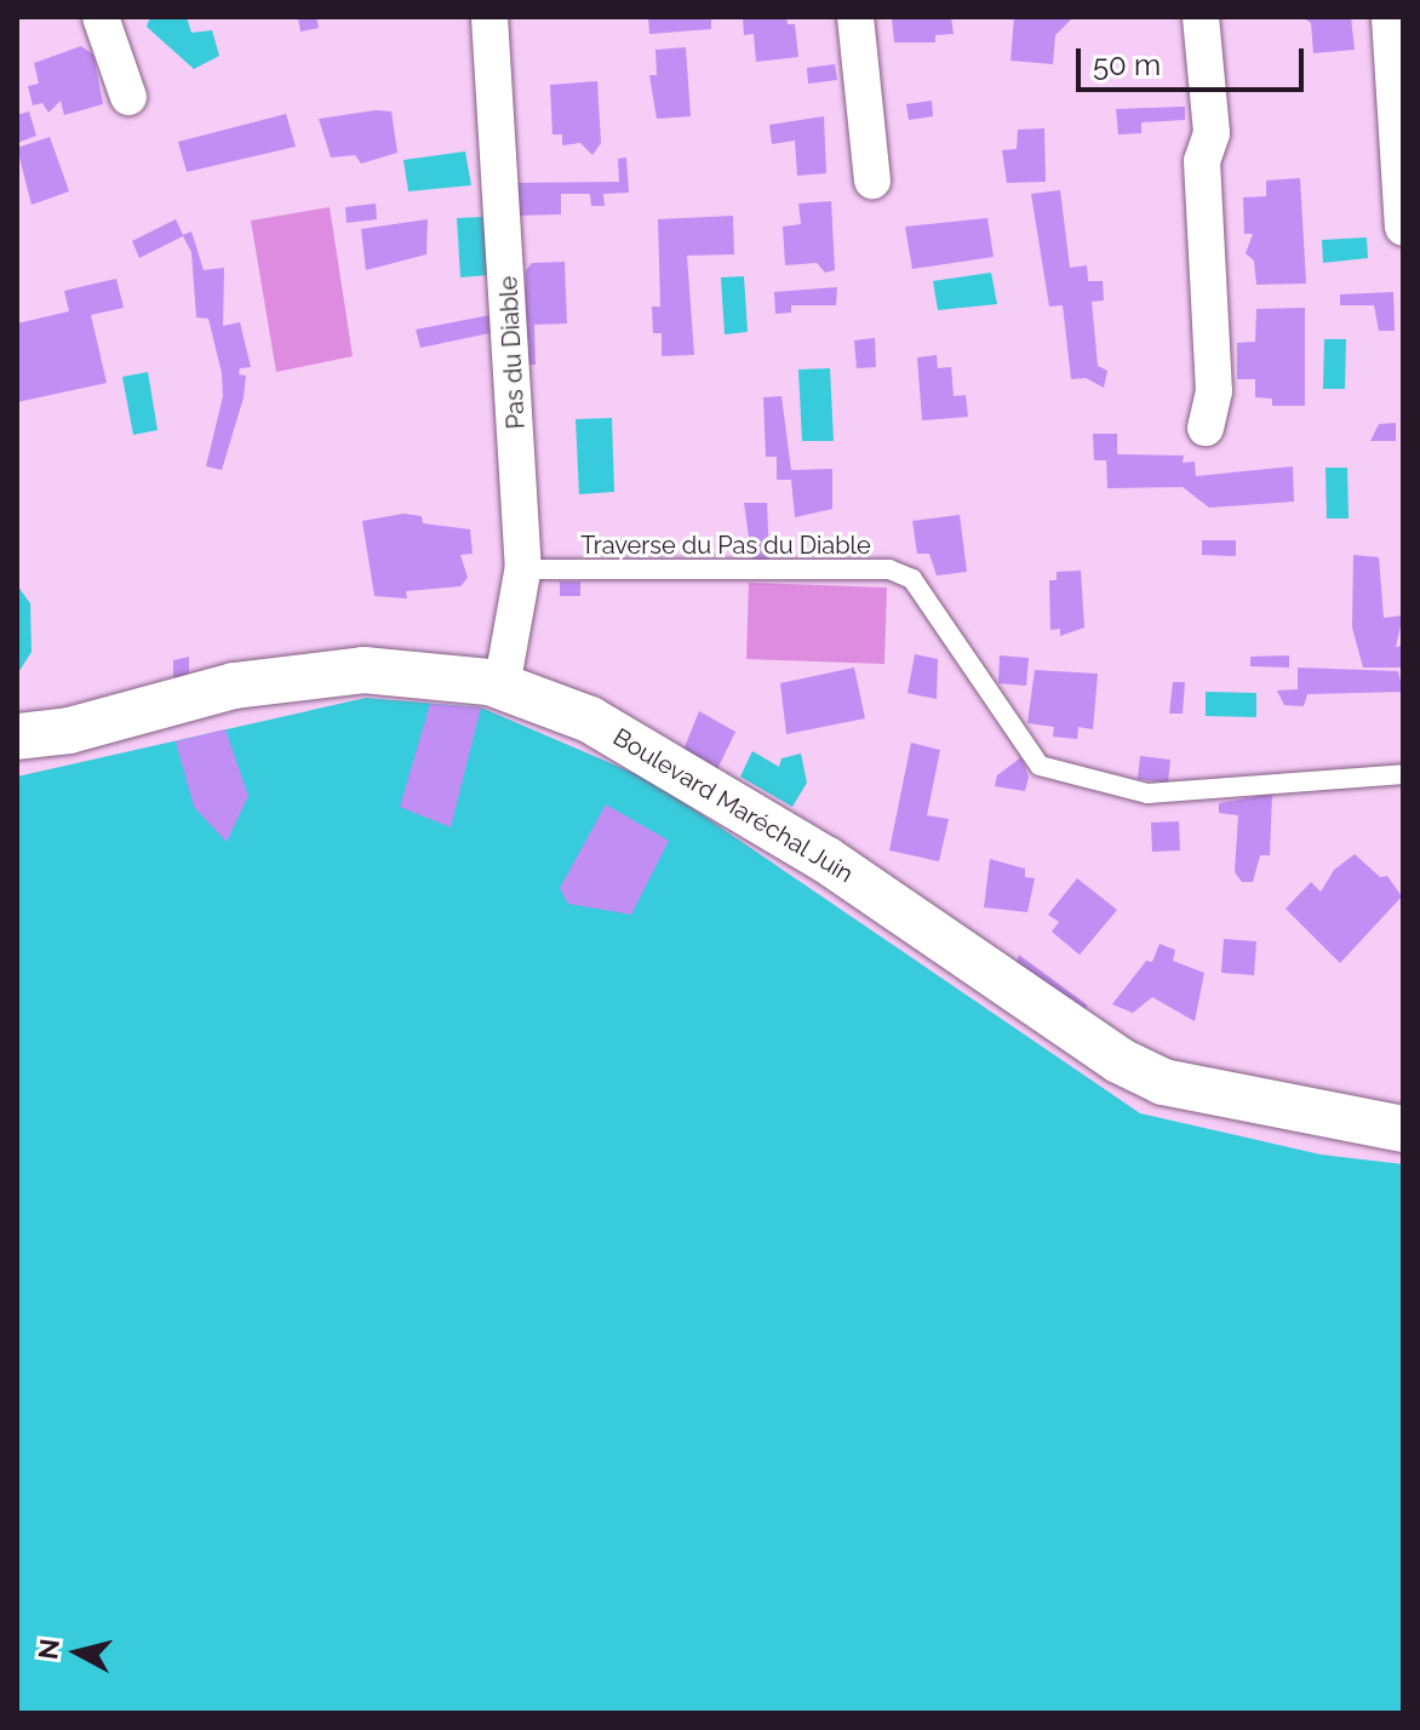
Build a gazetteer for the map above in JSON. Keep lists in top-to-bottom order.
{
  "streets": {
    "street": ["Pas du Diable", "Boulevard Maréchal Juin"],
    "lane": ["Traverse du Pas du Diable"]
  },
  "crossings": [
    ["Pas du Diable", "Traverse du Pas du Diable"],
    ["Pas du Diable", "Boulevard Maréchal Juin"]
  ],
  "scale_bar": "50 m",
  "north": "left"
}
